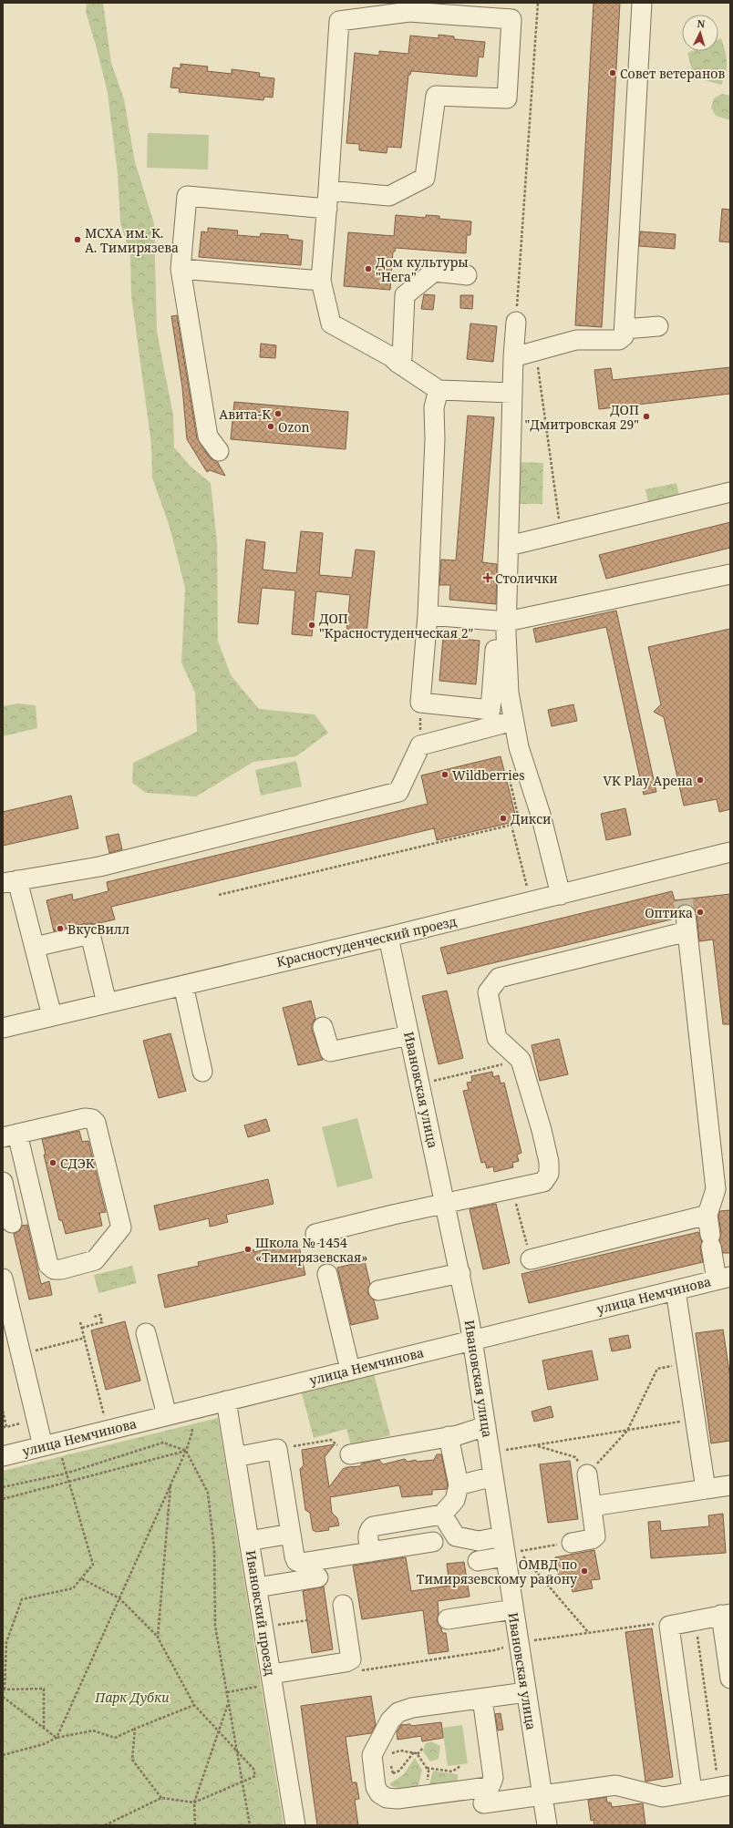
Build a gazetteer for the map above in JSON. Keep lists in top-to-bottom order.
{
  "streets": {
    "street": [
      "Красностуденческий проезд",
      "Ивановская улица",
      "улица Немчинова",
      "Ивановский проезд"
    ]
  },
  "crossings": [
    ["Красностуденческий проезд", "Ивановская улица"],
    ["Ивановская улица", "улица Немчинова"],
    ["улица Немчинова", "Ивановский проезд"]
  ],
  "parks": ["Парк Дубки"],
  "places": {
    "other": [
      "Совет ветеранов",
      "МСХА им. К. А. Тимирязева",
      "Дом культуры \"Нега\"",
      "Авита-К",
      "ДОП \"Дмитровская 29\"",
      "Ozon",
      "ДОП \"Красностуденческая 2\"",
      "Wildberries",
      "VK Play Арена",
      "Дикси",
      "Оптика",
      "ВкусВилл",
      "СДЭК",
      "Школа № 1454 «Тимирязевская»",
      "ОМВД по Тимирязевскому району"
    ],
    "health": ["Столички"]
  },
  "north": "top"
}
